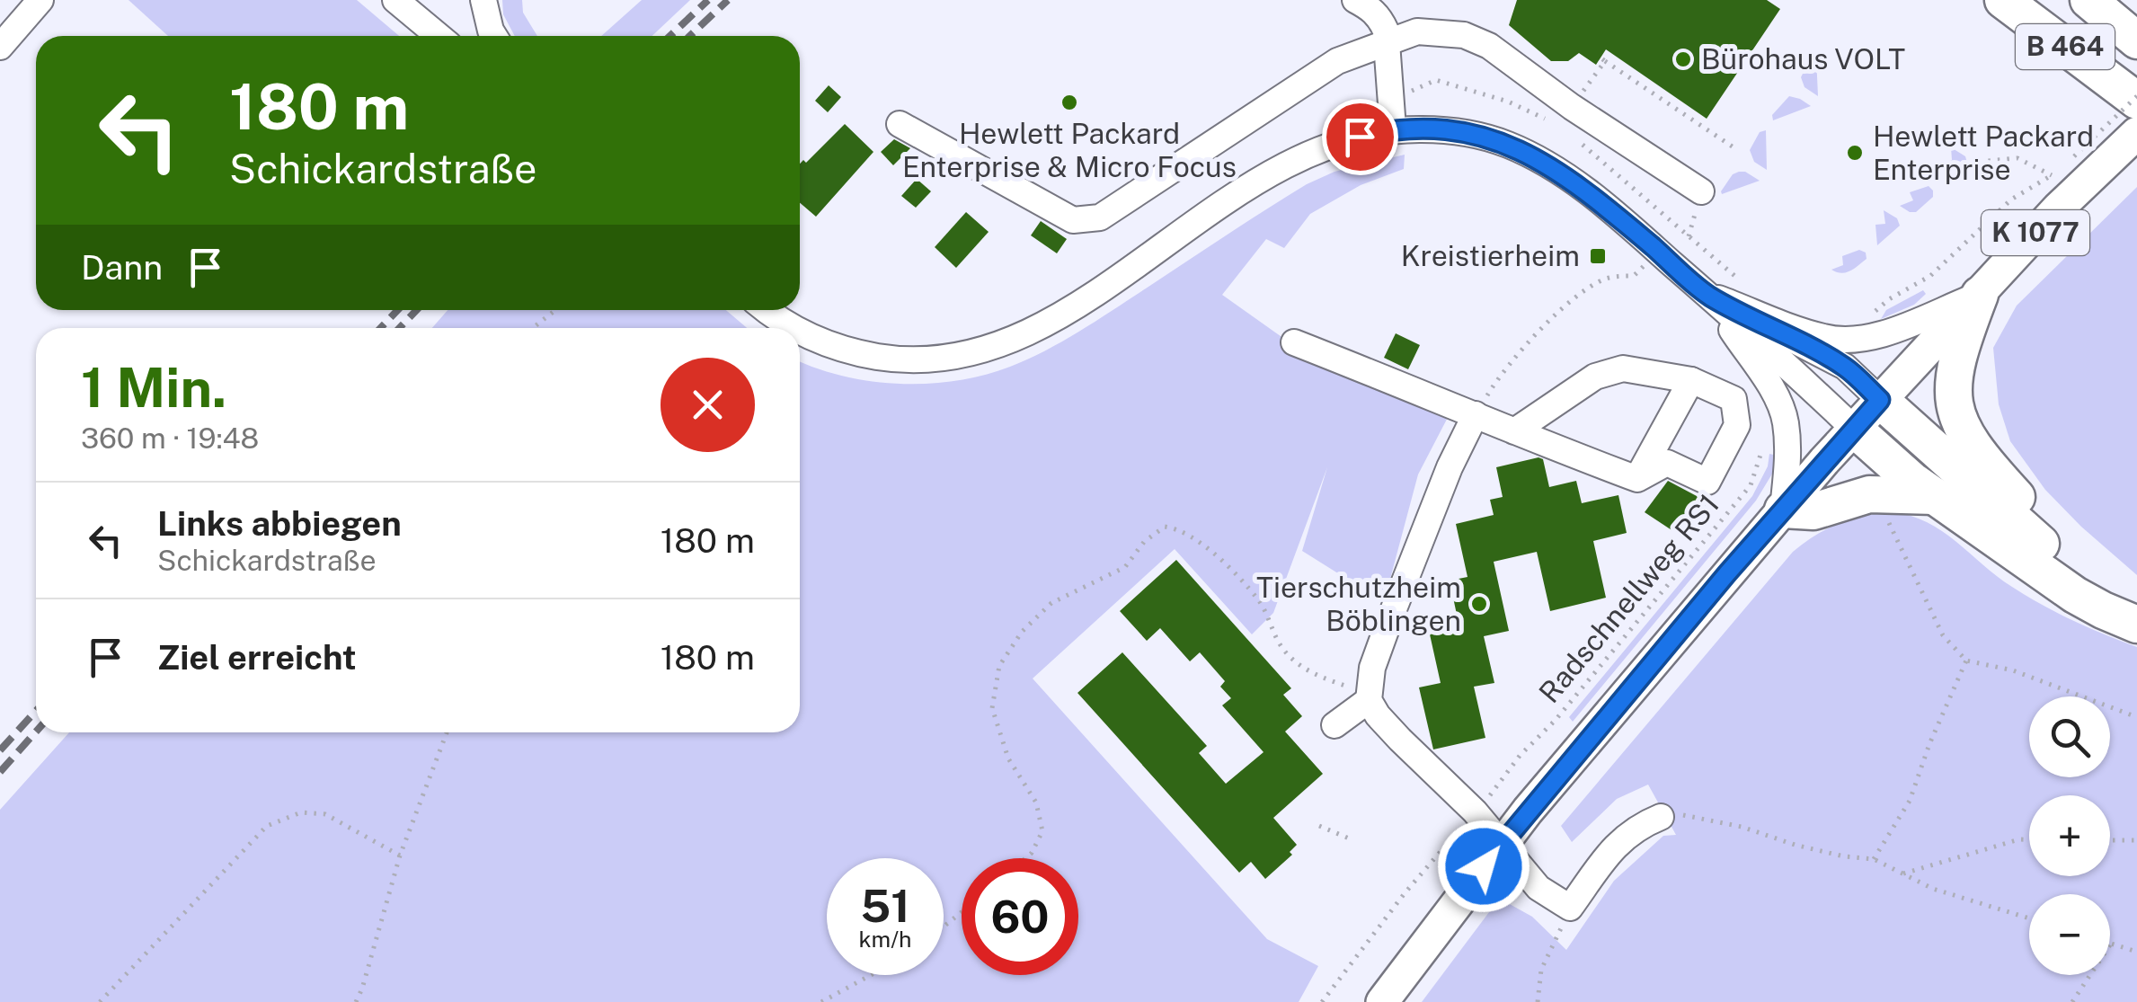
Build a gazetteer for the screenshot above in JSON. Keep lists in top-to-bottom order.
{
  "streets": {
    "highway": ["B 464"],
    "main road": ["K 1077"],
    "path": ["Radschnellweg RS1"]
  },
  "places": {
    "other": [
      "Bürohaus VOLT",
      "Hewlett Packard Enterprise & Micro Focus",
      "Hewlett Packard Enterprise",
      "Tierschutzheim Böblingen"
    ],
    "transit": ["Kreistierheim"]
  },
  "page": {
    "turn": ["180 m", "Schickardstraße"],
    "then": "Dann",
    "heading": ["1 Min.", "360 m · 19:48"],
    "list": [
      {
        "name": "Links abbiegen",
        "note": "Schickardstraße",
        "value": "180 m"
      },
      {
        "name": "Ziel erreicht",
        "value": "180 m"
      }
    ],
    "map_buttons": ["+", "−"],
    "speed": "51 km/h",
    "limit": "60"
  }
}
